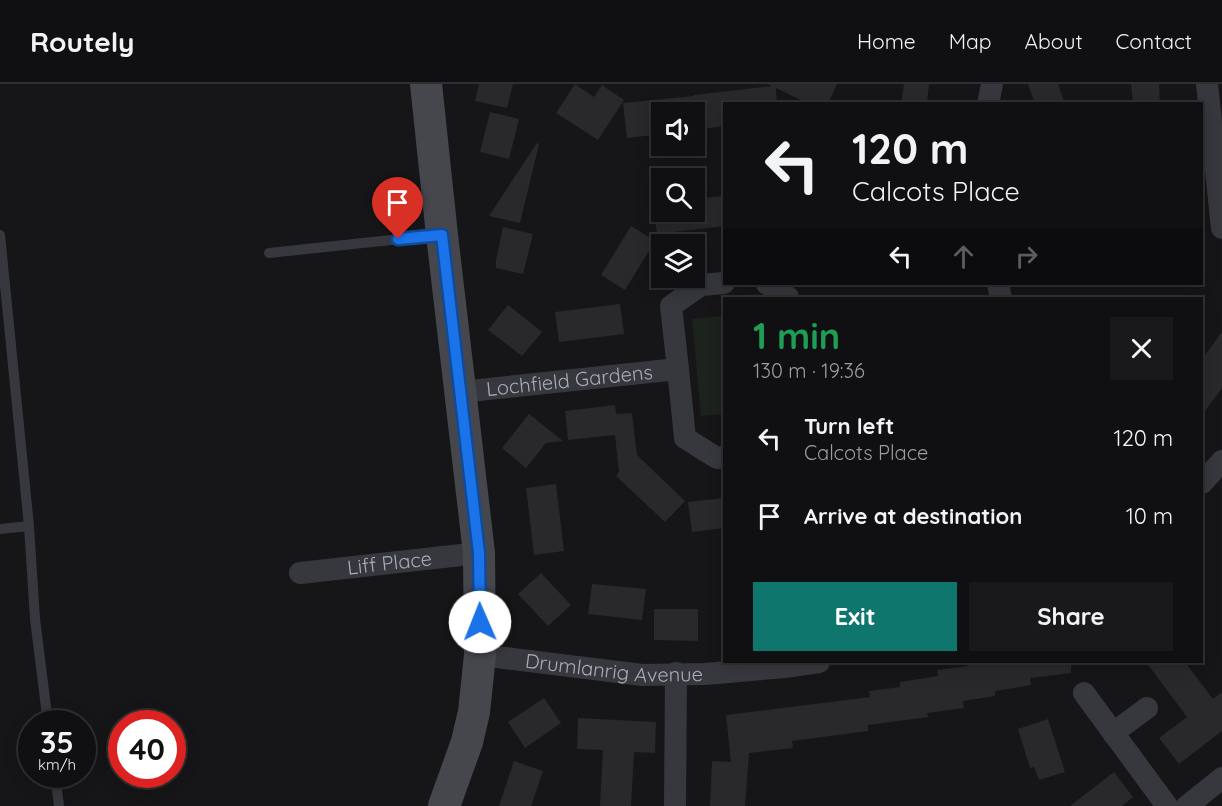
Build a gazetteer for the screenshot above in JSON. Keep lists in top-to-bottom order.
{
  "streets": {
    "street": ["Lochfield Gardens", "Liff Place", "Drumlanrig Avenue"]
  },
  "page": {
    "header": "Routely",
    "nav": [
      "Home",
      "Map",
      "About",
      "Contact"
    ],
    "turn": ["120 m", "Calcots Place"],
    "heading": ["1 min", "130 m · 19:36"],
    "list": [
      {
        "name": "Turn left",
        "note": "Calcots Place",
        "value": "120 m"
      },
      {
        "name": "Arrive at destination",
        "value": "10 m"
      }
    ],
    "buttons": ["Exit", "Share"],
    "speed": "35 km/h",
    "limit": "40"
  }
}
